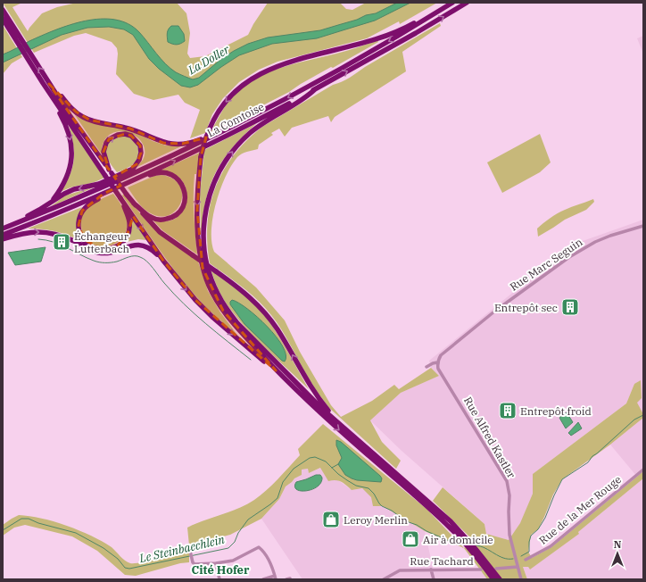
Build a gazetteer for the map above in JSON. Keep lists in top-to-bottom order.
{
  "streets": {
    "highway": ["La Comtoise"],
    "street": [
      "Rue Marc Seguin",
      "Rue Alfred Kastler",
      "Rue de la Mer Rouge",
      "Rue Tachard"
    ]
  },
  "crossings": [
    ["Rue Marc Seguin", "Rue Alfred Kastler"]
  ],
  "districts": ["Cité Hofer"],
  "water": ["La Doller", "Le Steinbaechlein"],
  "places": {
    "building": ["Échangeur Lutterbach", "Entrepôt sec", "Entrepôt froid"],
    "shop": ["Leroy Merlin", "Air à domicile"]
  },
  "north": "top"
}
